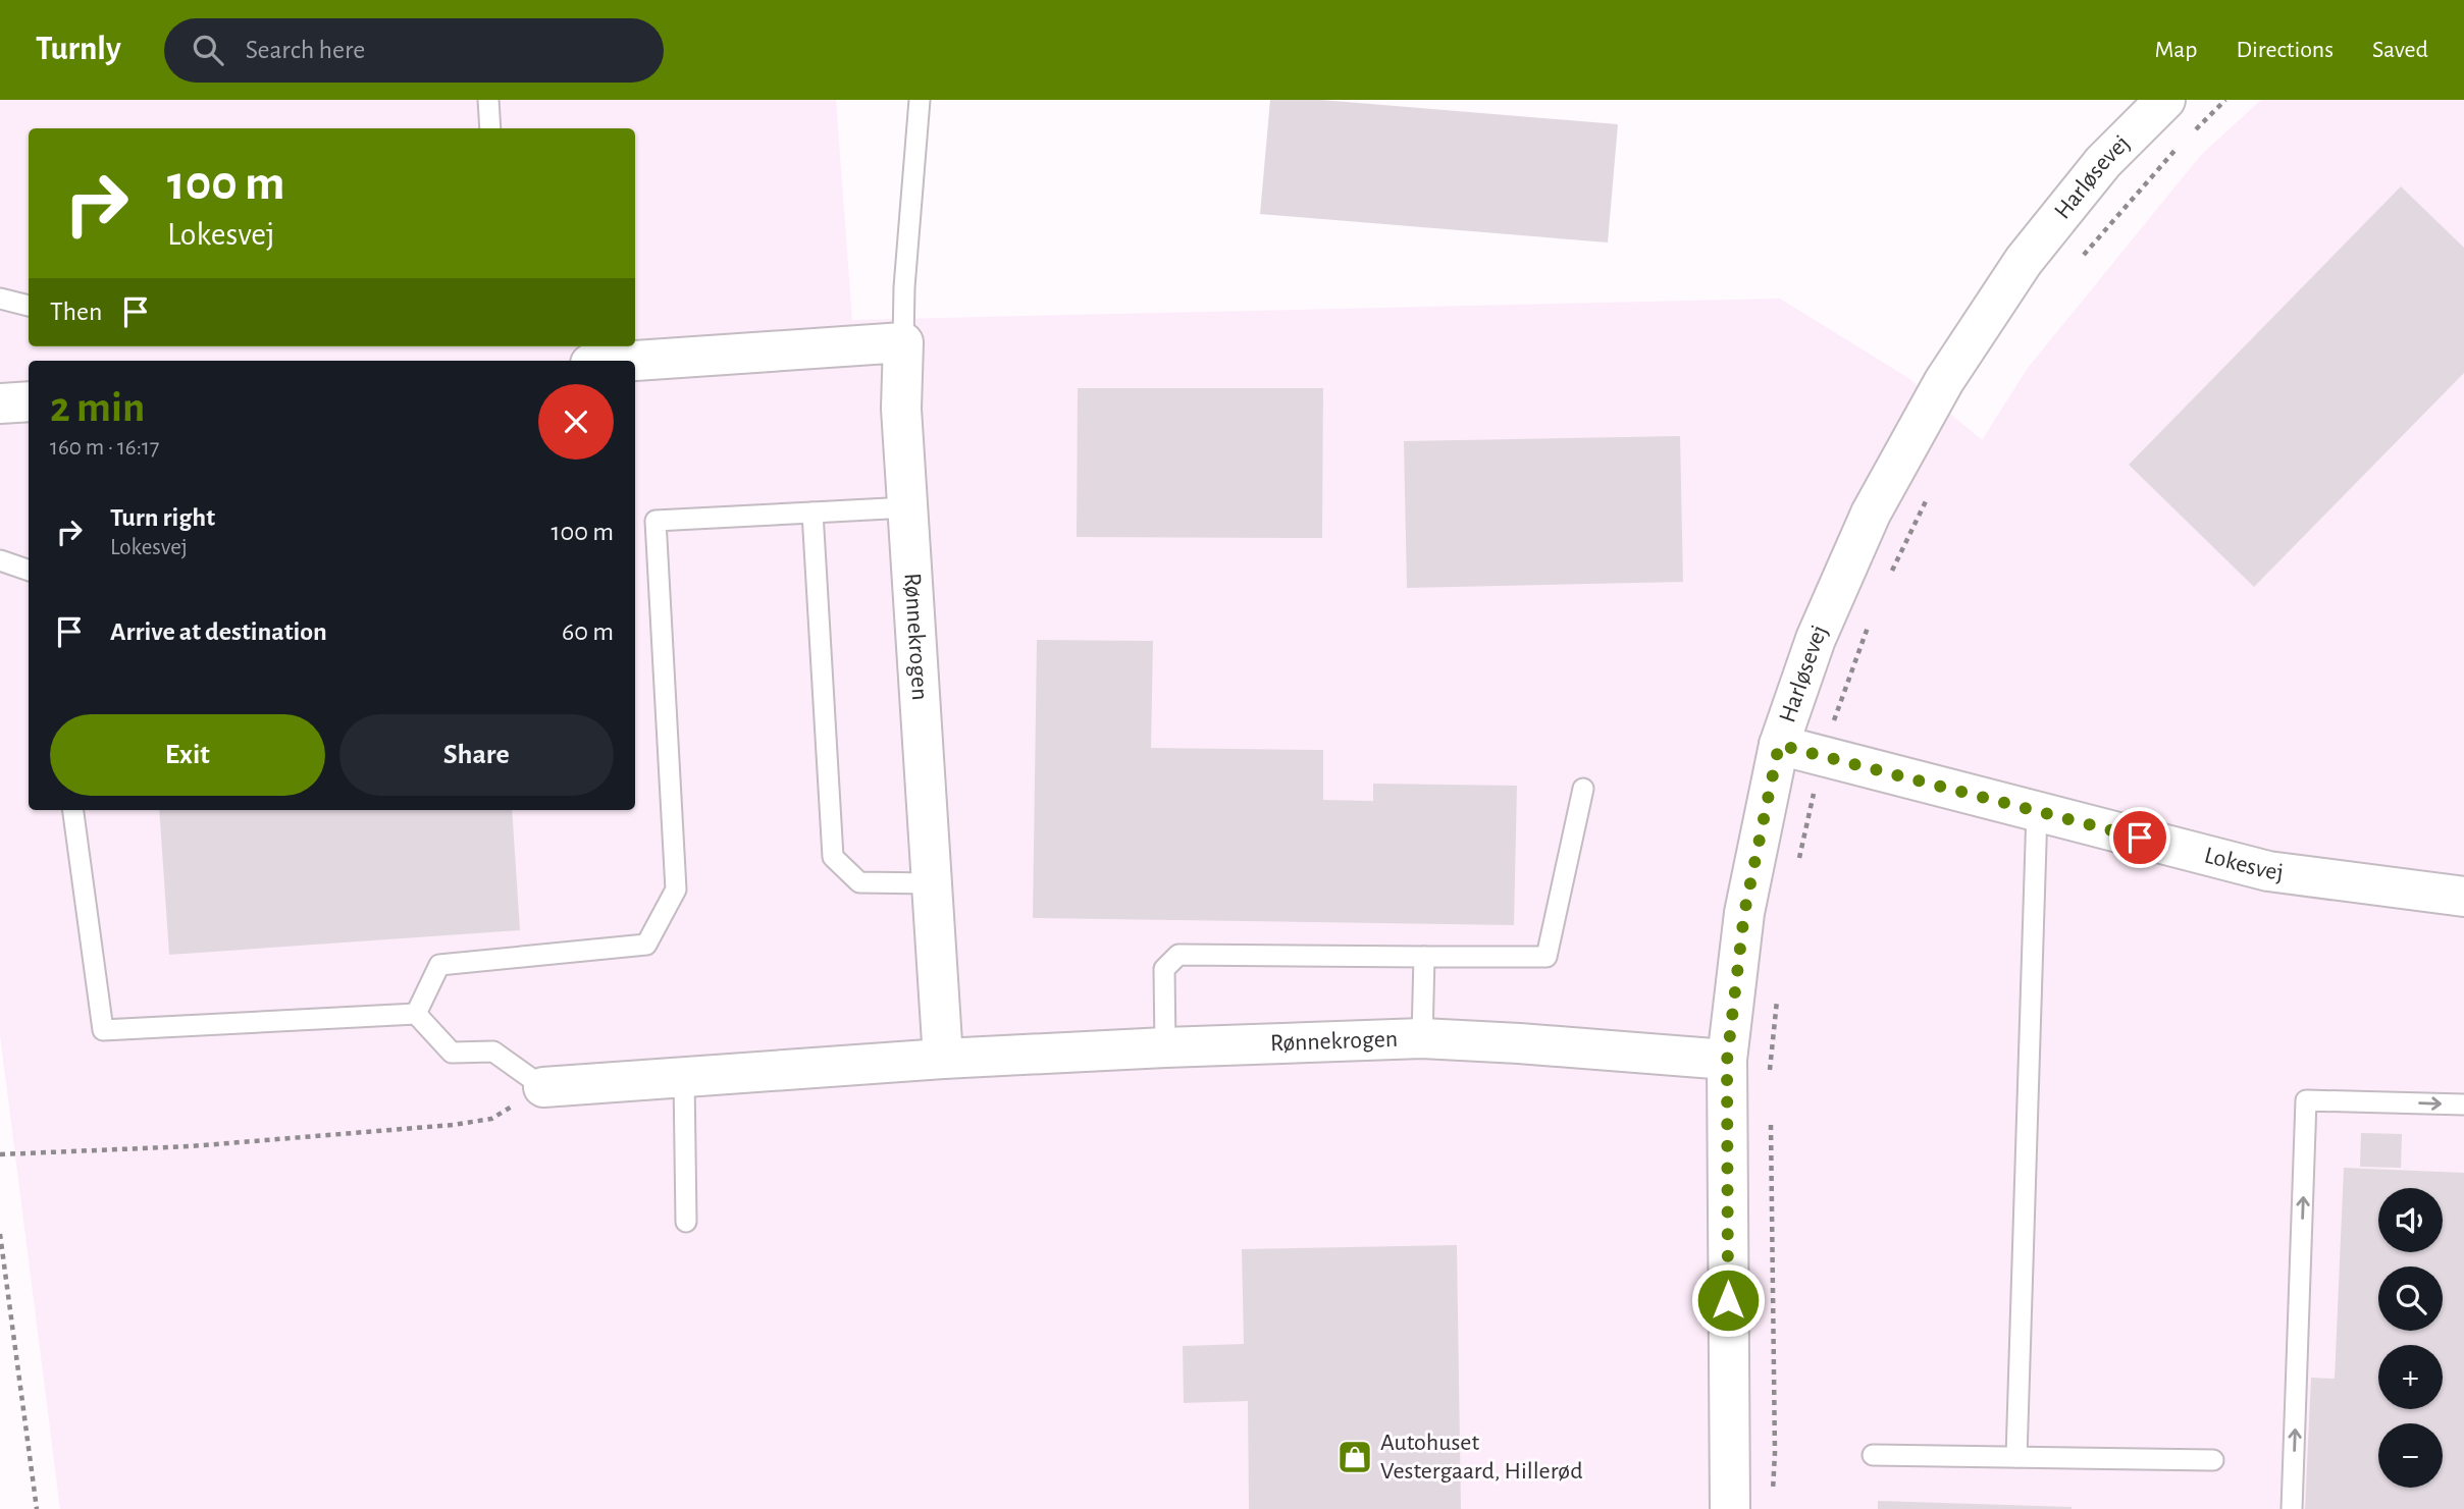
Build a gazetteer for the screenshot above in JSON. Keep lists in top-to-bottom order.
{
  "streets": {
    "street": ["Harløsevej", "Rønnekrogen", "Lokesvej"]
  },
  "crossings": [
    ["Harløsevej", "Rønnekrogen"],
    ["Harløsevej", "Lokesvej"]
  ],
  "places": {
    "shop": ["Autohuset Vestergaard, Hillerød"]
  },
  "page": {
    "header": "Turnly",
    "search": "Search here",
    "nav": ["Map", "Directions", "Saved"],
    "turn": ["100 m", "Lokesvej"],
    "then": "Then",
    "heading": ["2 min", "160 m · 16:17"],
    "list": [
      {
        "name": "Turn right",
        "note": "Lokesvej",
        "value": "100 m"
      },
      {
        "name": "Arrive at destination",
        "value": "60 m"
      }
    ],
    "buttons": ["Exit", "Share"],
    "map_buttons": ["+", "−"]
  }
}
